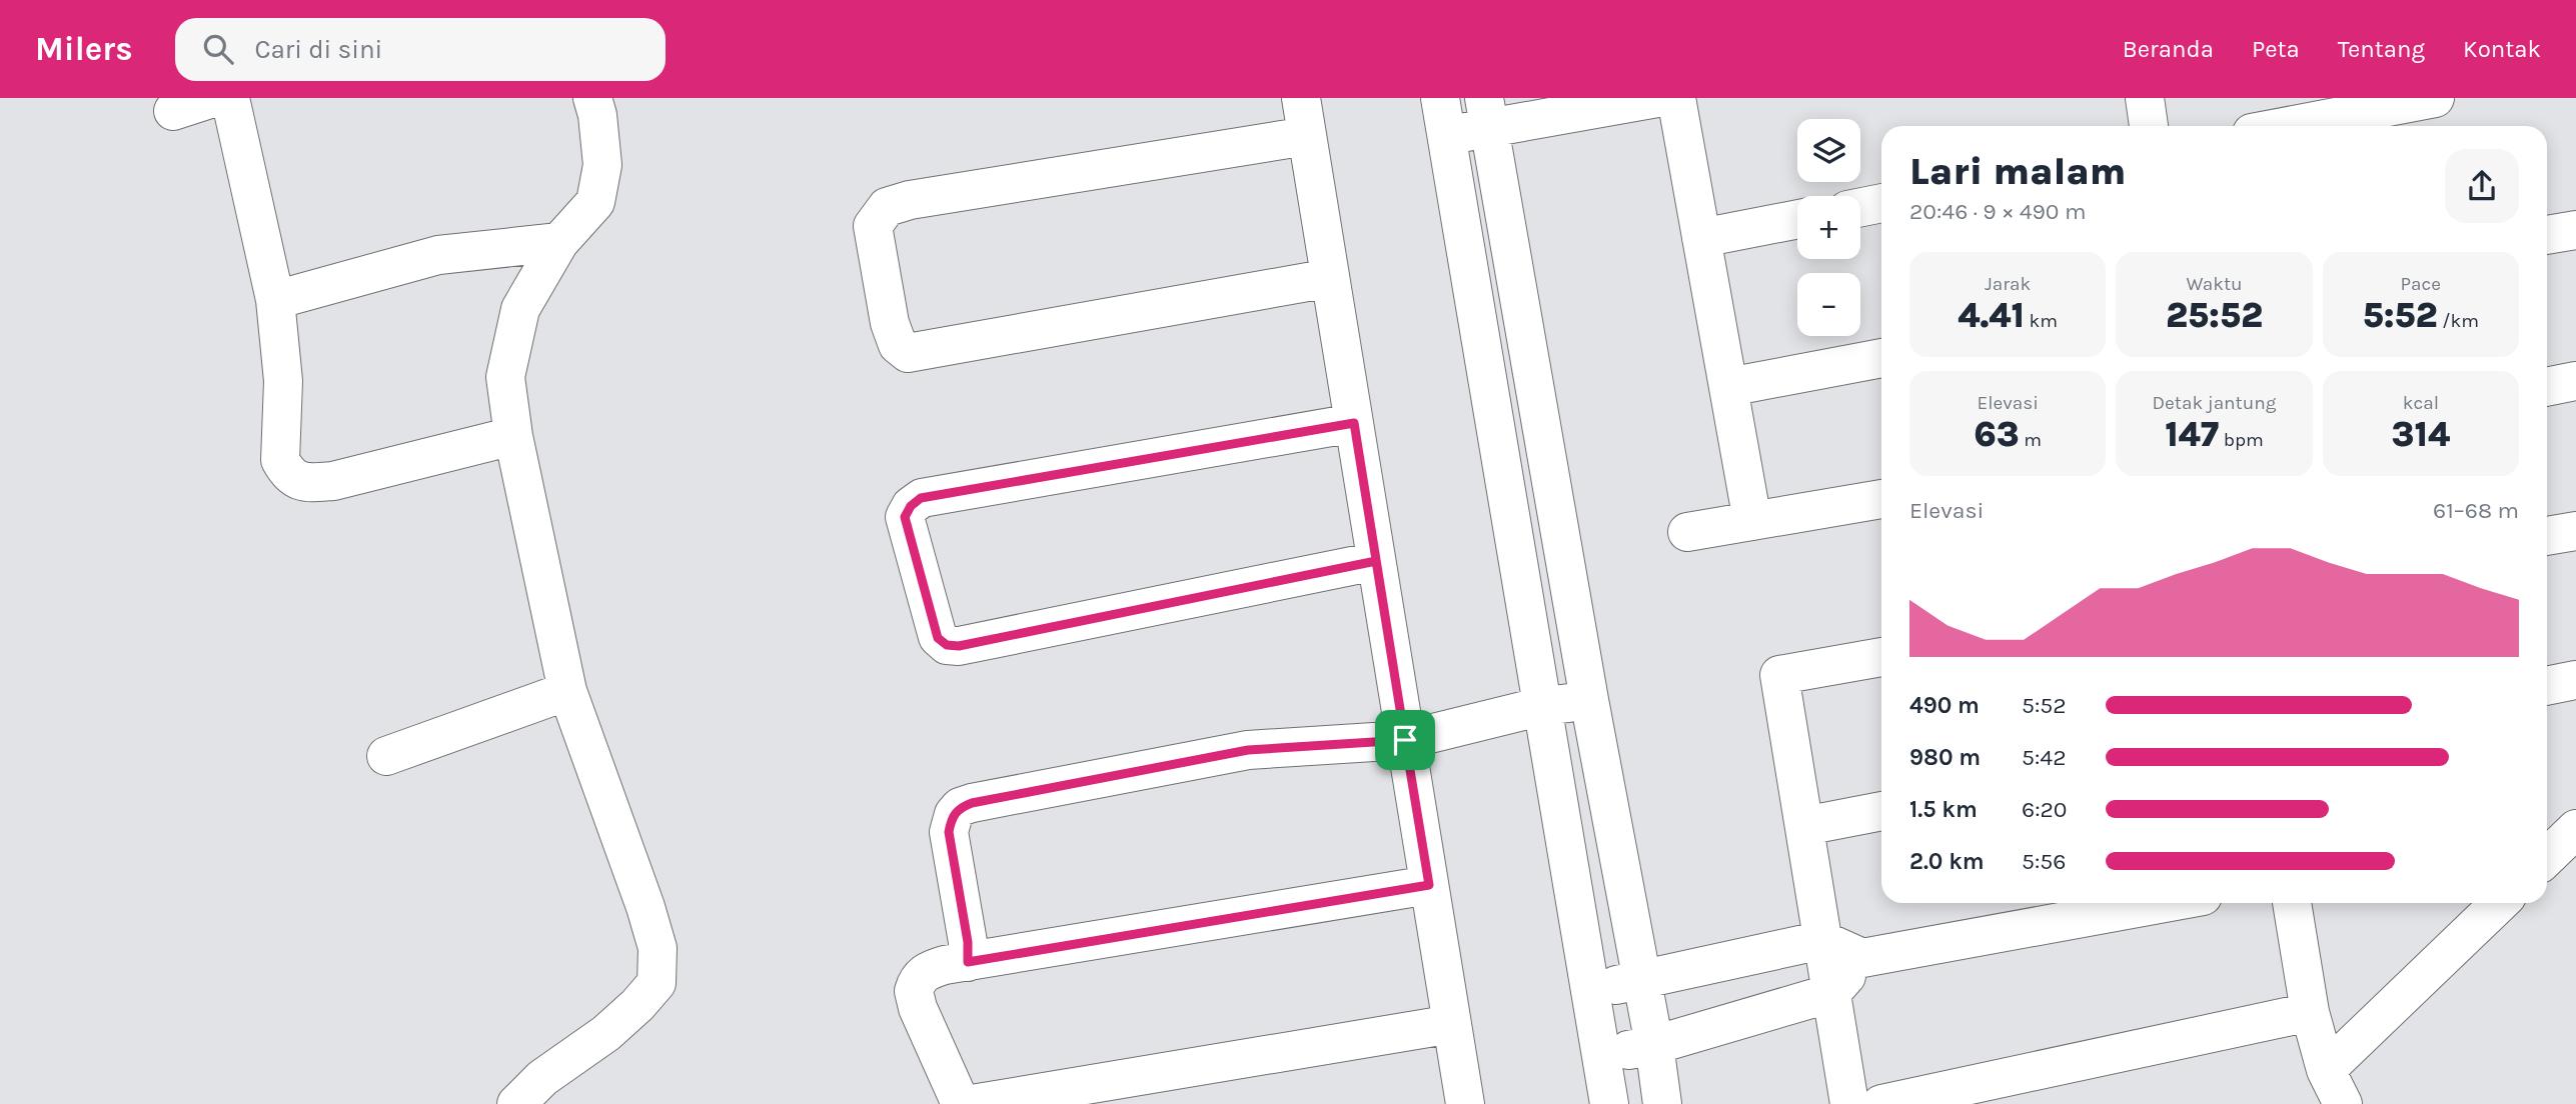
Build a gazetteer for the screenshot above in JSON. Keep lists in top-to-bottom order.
{
  "page": {
    "header": "Milers",
    "search": "Cari di sini",
    "nav": [
      "Beranda",
      "Peta",
      "Tentang",
      "Kontak"
    ],
    "map_buttons": ["+", "−"],
    "heading": ["Lari malam", "20:46 · 9 × 490 m"],
    "stats": [
      ["Jarak", "4.41 km"],
      ["Waktu", "25:52"],
      ["Pace", "5:52 /km"],
      ["Elevasi", "63 m"],
      ["Detak jantung", "147 bpm"],
      ["kcal", "314"]
    ],
    "chart": ["Elevasi", "61–68 m"],
    "list": [
      {
        "name": "490 m",
        "note": "5:52"
      },
      {
        "name": "980 m",
        "note": "5:42"
      },
      {
        "name": "1.5 km",
        "note": "6:20"
      },
      {
        "name": "2.0 km",
        "note": "5:56"
      }
    ]
  }
}
